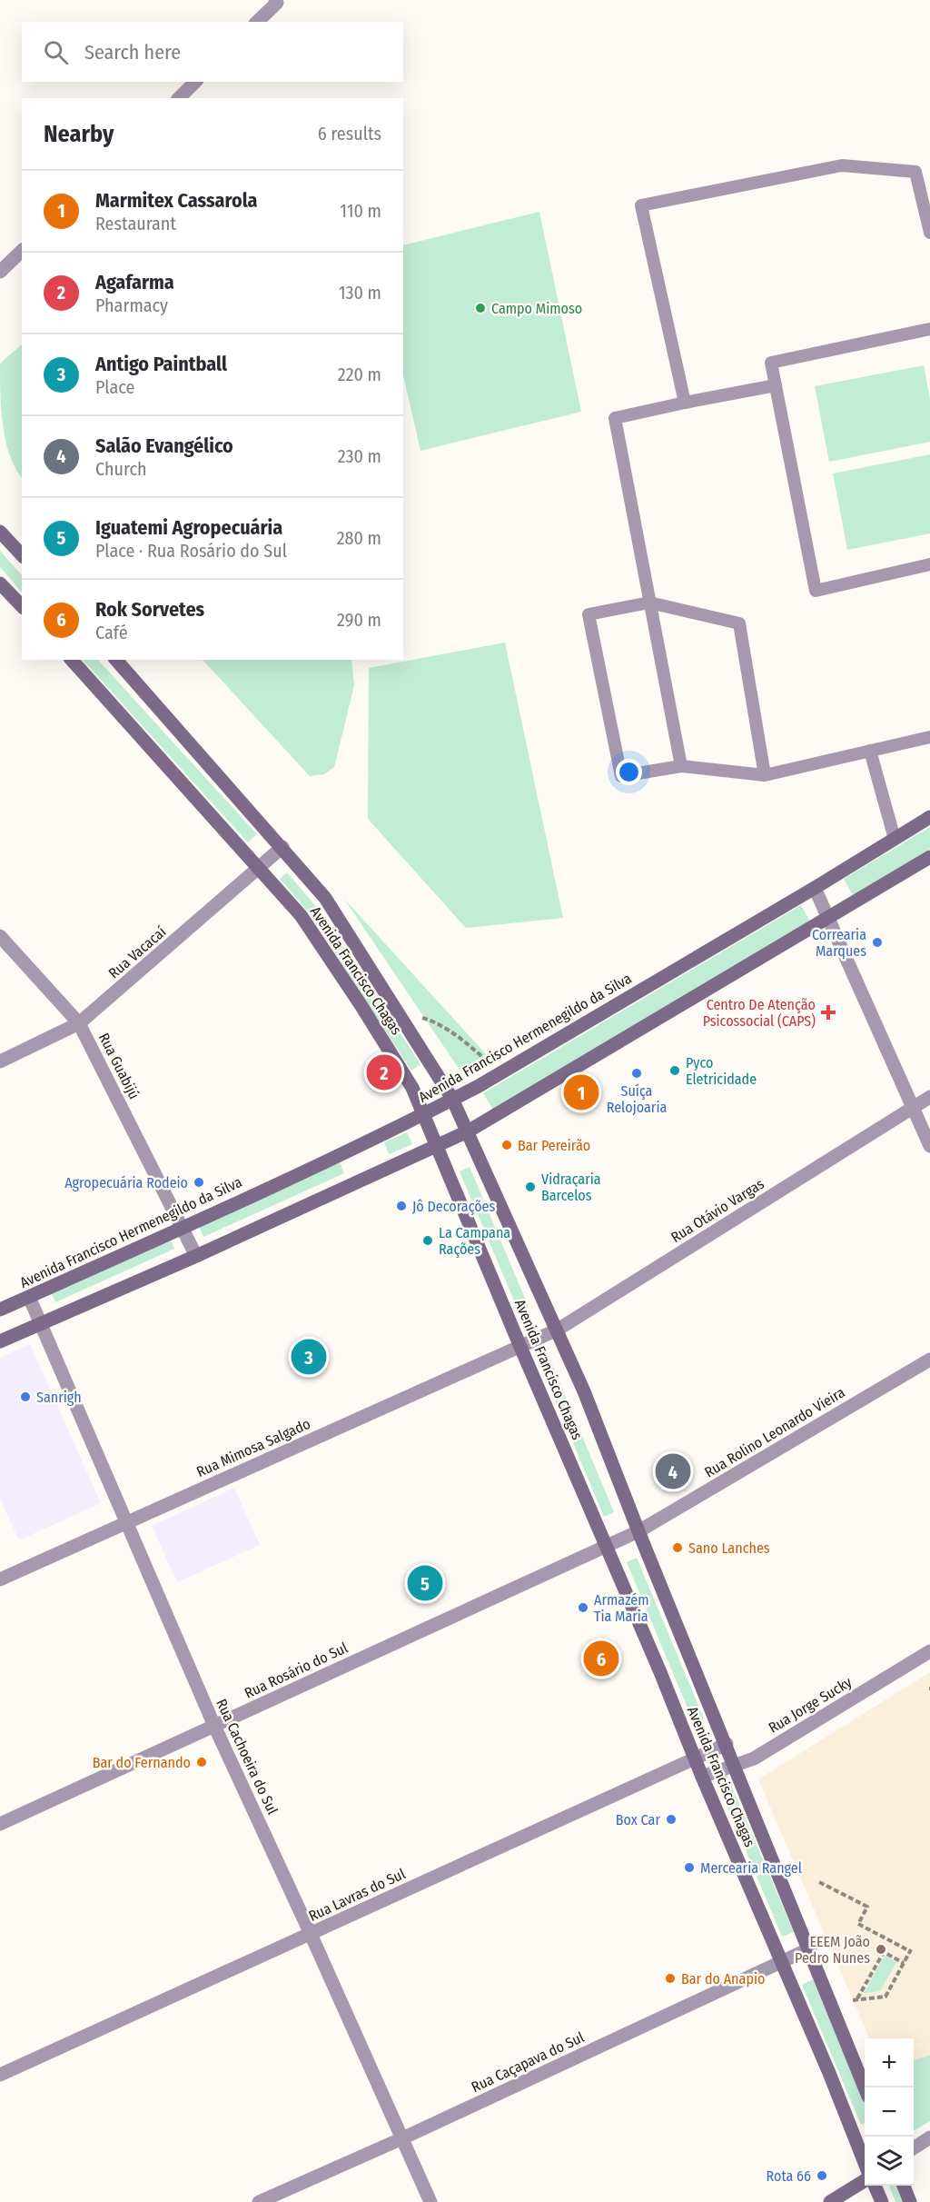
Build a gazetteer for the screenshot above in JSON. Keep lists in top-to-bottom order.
{
  "streets": {
    "main road": ["Avenida Francisco Chagas", "Avenida Francisco Hermenegildo da Silva"],
    "street": [
      "Rua Vacacaí",
      "Rua Guabijú",
      "Rua Otávio Vargas",
      "Rua Rolino Leonardo Vieira",
      "Rua Mimosa Salgado",
      "Rua Rosário do Sul",
      "Rua Jorge Sucky",
      "Rua Cachoeira do Sul",
      "Rua Lavras do Sul",
      "Rua Caçapava do Sul"
    ]
  },
  "crossings": [
    ["Rua Vacacaí", "Avenida Francisco Chagas"],
    ["Rua Vacacaí", "Rua Guabijú"],
    ["Avenida Francisco Chagas", "Avenida Francisco Hermenegildo da Silva"],
    ["Avenida Francisco Chagas", "Rua Otávio Vargas"],
    ["Avenida Francisco Chagas", "Rua Rolino Leonardo Vieira"],
    ["Avenida Francisco Chagas", "Rua Mimosa Salgado"],
    ["Avenida Francisco Chagas", "Rua Rosário do Sul"],
    ["Avenida Francisco Chagas", "Rua Jorge Sucky"],
    ["Avenida Francisco Chagas", "Rua Lavras do Sul"],
    ["Avenida Francisco Chagas", "Rua Caçapava do Sul"],
    ["Avenida Francisco Hermenegildo da Silva", "Rua Guabijú"],
    ["Avenida Francisco Hermenegildo da Silva", "Rua Cachoeira do Sul"],
    ["Rua Otávio Vargas", "Rua Mimosa Salgado"],
    ["Rua Rolino Leonardo Vieira", "Rua Rosário do Sul"],
    ["Rua Mimosa Salgado", "Rua Cachoeira do Sul"],
    ["Rua Rosário do Sul", "Rua Cachoeira do Sul"],
    ["Rua Cachoeira do Sul", "Rua Lavras do Sul"],
    ["Rua Cachoeira do Sul", "Rua Caçapava do Sul"]
  ],
  "places": {
    "other": [
      "Campo Mimoso",
      "Correaria Marques",
      "Pyco Eletricidade",
      "Suíça Relojoaria",
      "Bar Pereirão",
      "Agropecuária Rodeio",
      "Vidraçaria Barcelos",
      "Jô Decorações",
      "La Campana Rações",
      "Sanrigh",
      "Sano Lanches",
      "Armazém Tia Maria",
      "Bar do Fernando",
      "Box Car",
      "Mercearia Rangel",
      "EEEM João Pedro Nunes",
      "Bar do Anapio",
      "Rota 66"
    ],
    "health": ["Centro De Atenção Psicossocial (CAPS)"]
  },
  "page": {
    "search": "Search here",
    "heading": ["Nearby", "6 results"],
    "list": [
      {
        "mark": "1",
        "name": "Marmitex Cassarola",
        "note": "Restaurant",
        "value": "110 m"
      },
      {
        "mark": "2",
        "name": "Agafarma",
        "note": "Pharmacy",
        "value": "130 m"
      },
      {
        "mark": "3",
        "name": "Antigo Paintball",
        "note": "Place",
        "value": "220 m"
      },
      {
        "mark": "4",
        "name": "Salão Evangélico",
        "note": "Church",
        "value": "230 m"
      },
      {
        "mark": "5",
        "name": "Iguatemi Agropecuária",
        "note": "Place · Rua Rosário do Sul",
        "value": "280 m"
      },
      {
        "mark": "6",
        "name": "Rok Sorvetes",
        "note": "Café",
        "value": "290 m"
      }
    ],
    "pins": [
      "2",
      "1",
      "3",
      "4",
      "5",
      "6"
    ],
    "map_buttons": ["+", "−"]
  }
}
